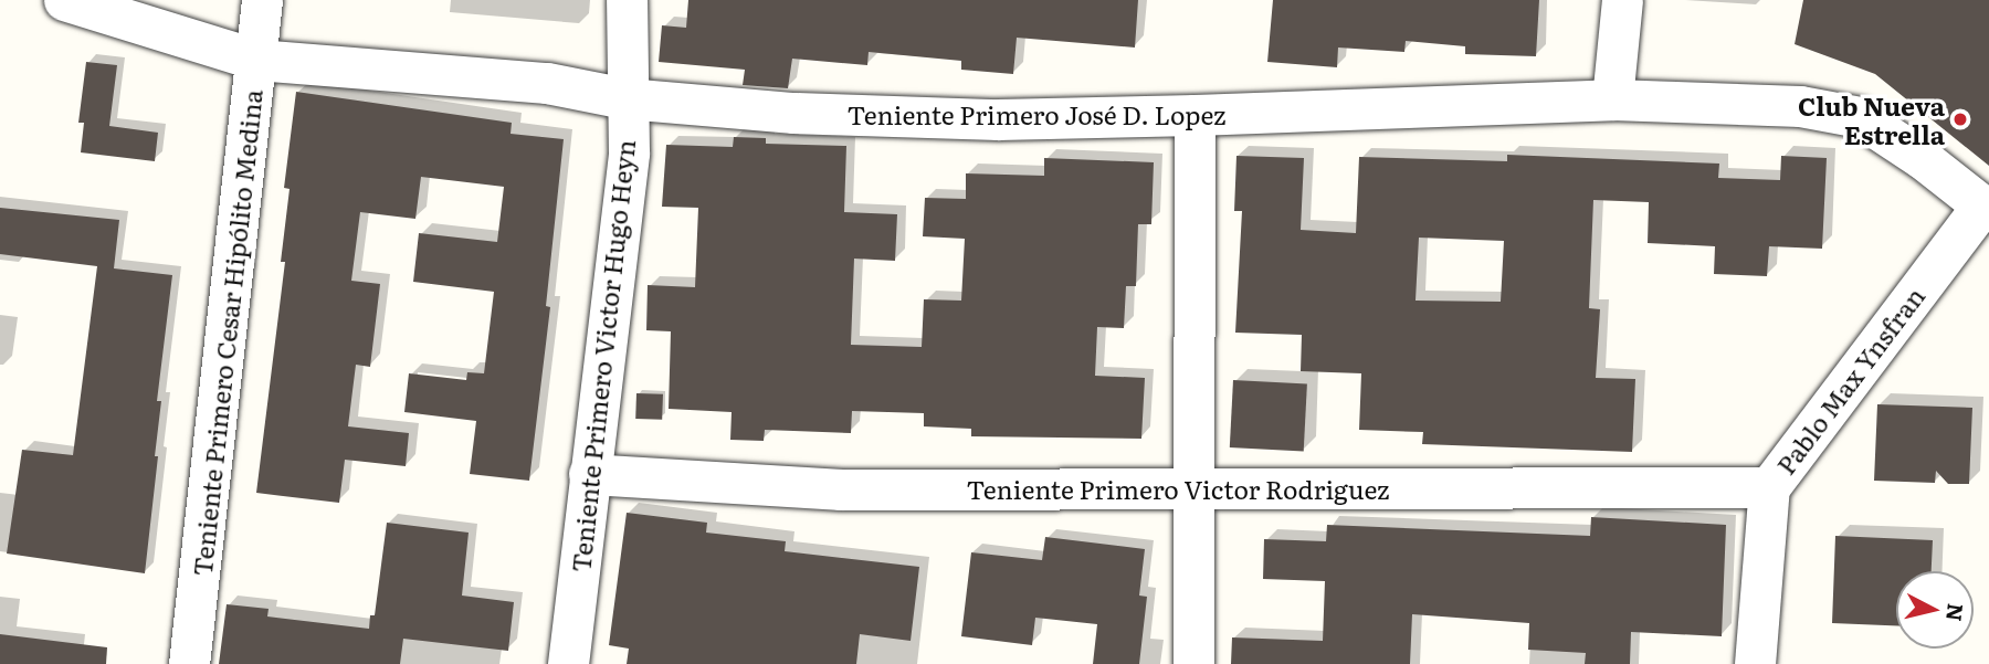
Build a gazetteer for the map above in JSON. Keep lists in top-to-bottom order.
{
  "streets": {
    "street": [
      "Teniente Primero José D. Lopez",
      "Teniente Primero Cesar Hipólito Medina",
      "Teniente Primero Victor Hugo Heyn",
      "Pablo Max Ynsfran",
      "Teniente Primero Victor Rodriguez"
    ]
  },
  "crossings": [
    ["Teniente Primero José D. Lopez", "Teniente Primero Cesar Hipólito Medina"],
    ["Teniente Primero José D. Lopez", "Teniente Primero Victor Hugo Heyn"],
    ["Teniente Primero José D. Lopez", "Pablo Max Ynsfran"],
    ["Teniente Primero Victor Hugo Heyn", "Teniente Primero Victor Rodriguez"],
    ["Pablo Max Ynsfran", "Teniente Primero Victor Rodriguez"]
  ],
  "places": ["Club Nueva Estrella"],
  "north": "right"
}
